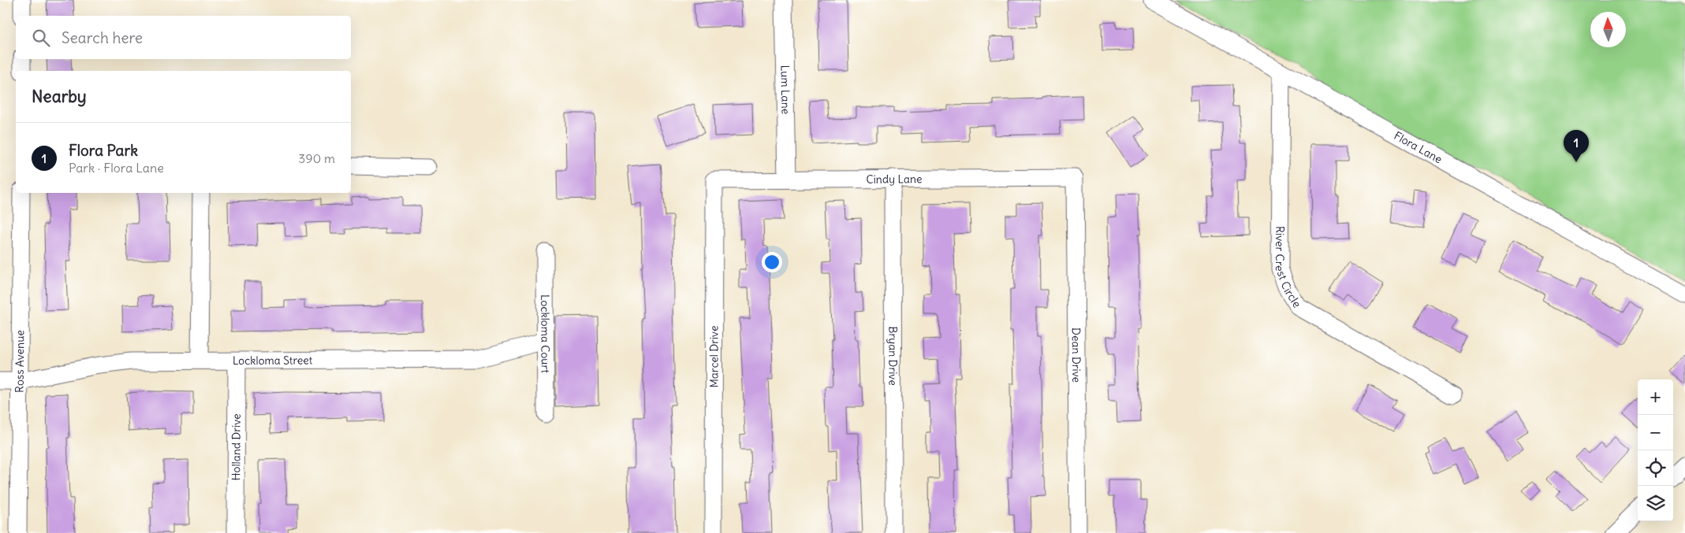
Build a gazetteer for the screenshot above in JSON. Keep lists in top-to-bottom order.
{
  "streets": {
    "street": [
      "Lum Lane",
      "Flora Lane",
      "Cindy Lane",
      "River Crest Circle",
      "Lockloma Court",
      "Dean Drive",
      "Bryan Drive",
      "Marcel Drive",
      "Lockloma Street",
      "Ross Avenue",
      "Holland Drive"
    ]
  },
  "crossings": [
    ["Lum Lane", "Cindy Lane"],
    ["Flora Lane", "River Crest Circle"],
    ["Cindy Lane", "Dean Drive"],
    ["Cindy Lane", "Bryan Drive"],
    ["Cindy Lane", "Marcel Drive"],
    ["Lockloma Court", "Lockloma Street"],
    ["Lockloma Street", "Ross Avenue"],
    ["Lockloma Street", "Holland Drive"]
  ],
  "north": "top",
  "page": {
    "search": "Search here",
    "heading": "Nearby",
    "list": [
      {
        "mark": "1",
        "name": "Flora Park",
        "note": "Park · Flora Lane",
        "value": "390 m"
      }
    ],
    "pins": "1",
    "map_buttons": ["+", "−"]
  }
}
